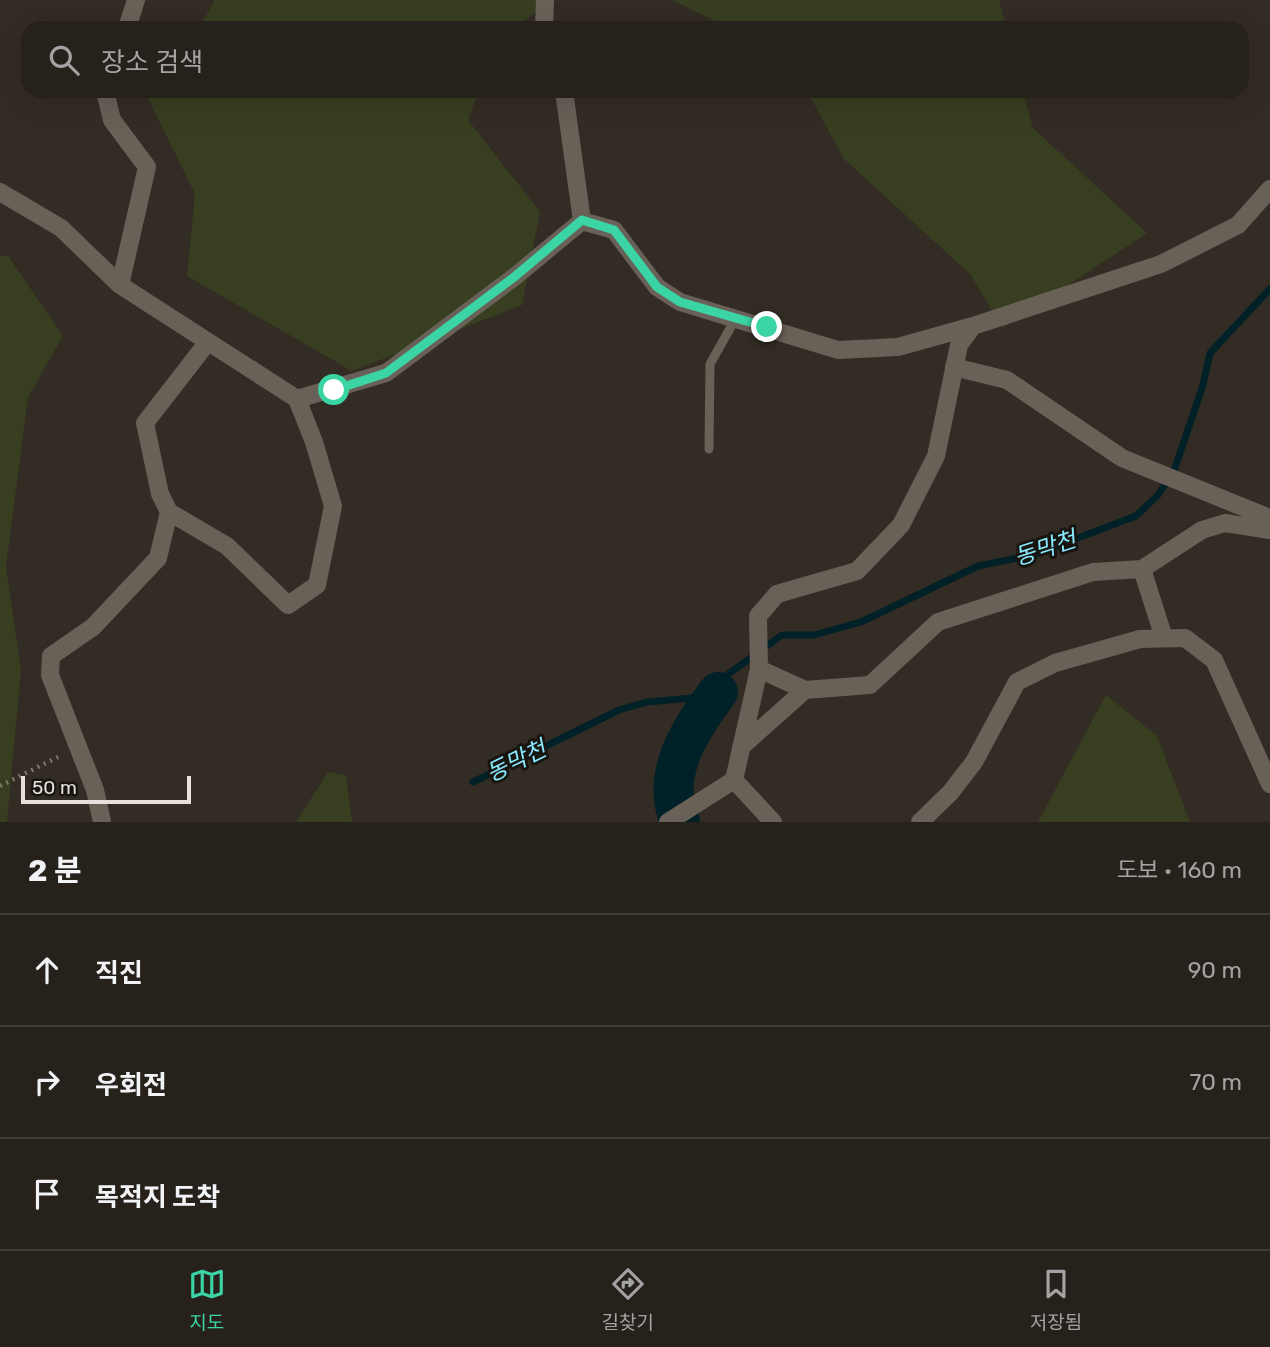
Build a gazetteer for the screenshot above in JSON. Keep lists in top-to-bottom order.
{
  "water": ["동막천"],
  "scale_bar": "50 m",
  "page": {
    "search": "장소 검색",
    "scale": "50 m",
    "heading": ["2 분", "도보 · 160 m"],
    "list": [
      ["직진", "90 m"],
      ["우회전", "70 m"],
      "목적지 도착"
    ],
    "nav": ["지도", "길찾기", "저장됨"]
  }
}
